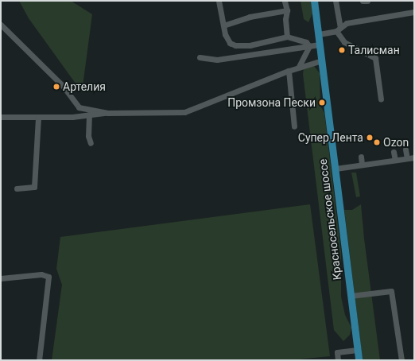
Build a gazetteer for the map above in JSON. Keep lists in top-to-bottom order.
{
  "streets": {
    "main road": ["Красносельское шоссе"]
  },
  "places": [
    "Талисман",
    "Артелия",
    "Промзона Пески",
    "Супер Лента",
    "Ozon"
  ]
}
